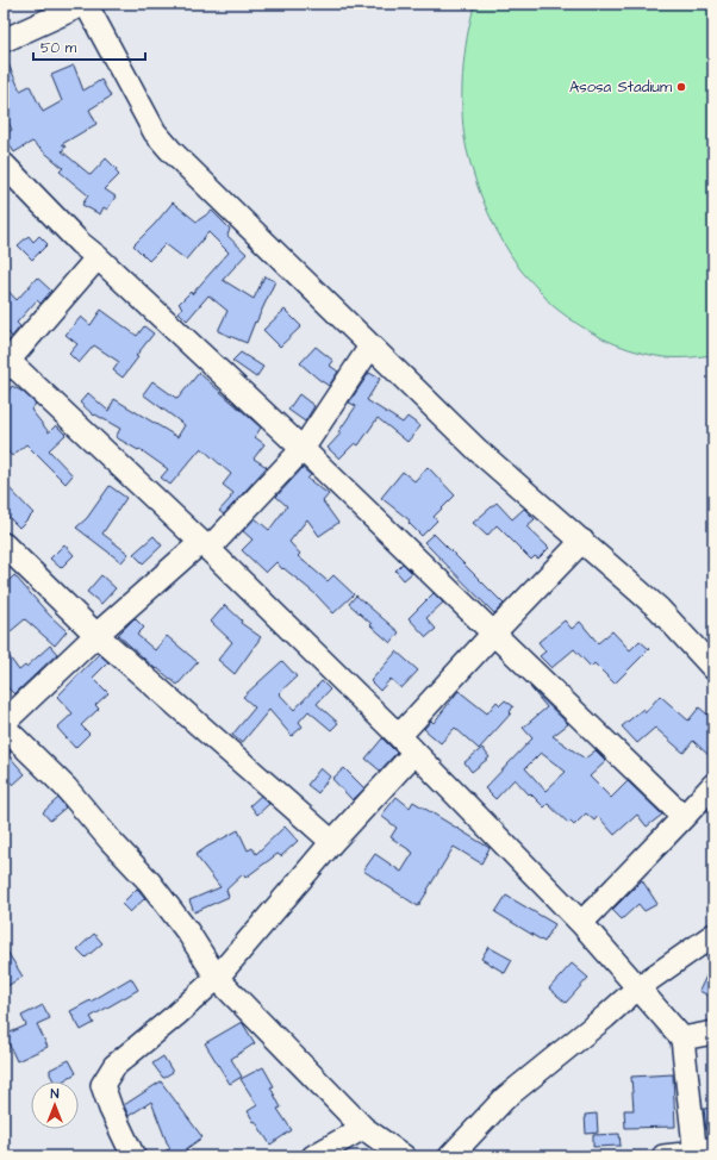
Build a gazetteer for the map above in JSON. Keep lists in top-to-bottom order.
{
  "places": ["Asosa Stadium"],
  "scale_bar": "50 m",
  "north": "top"
}
